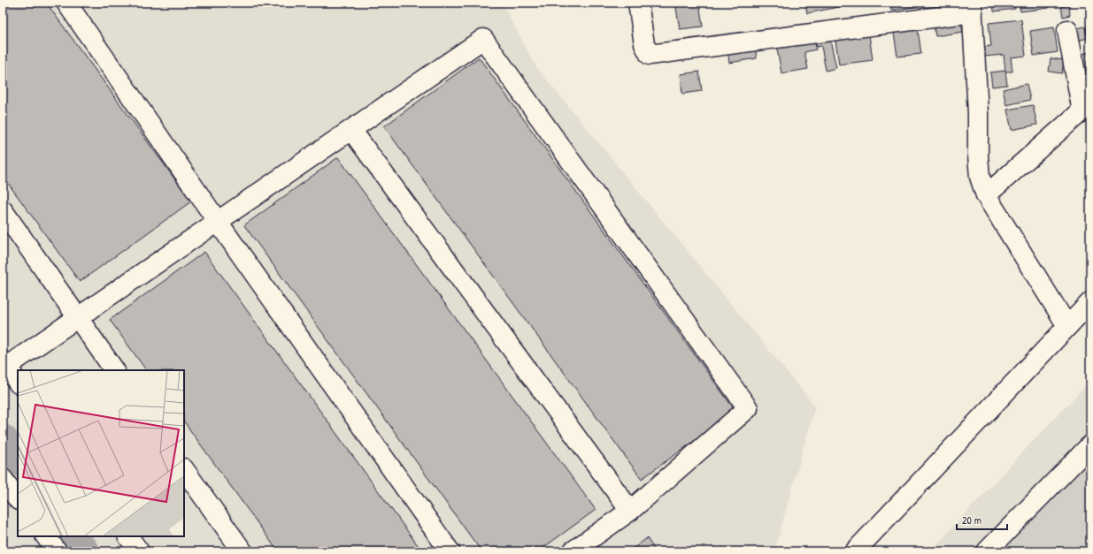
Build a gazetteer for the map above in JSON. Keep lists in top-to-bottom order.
{
  "scale_bar": "20 m"
}
